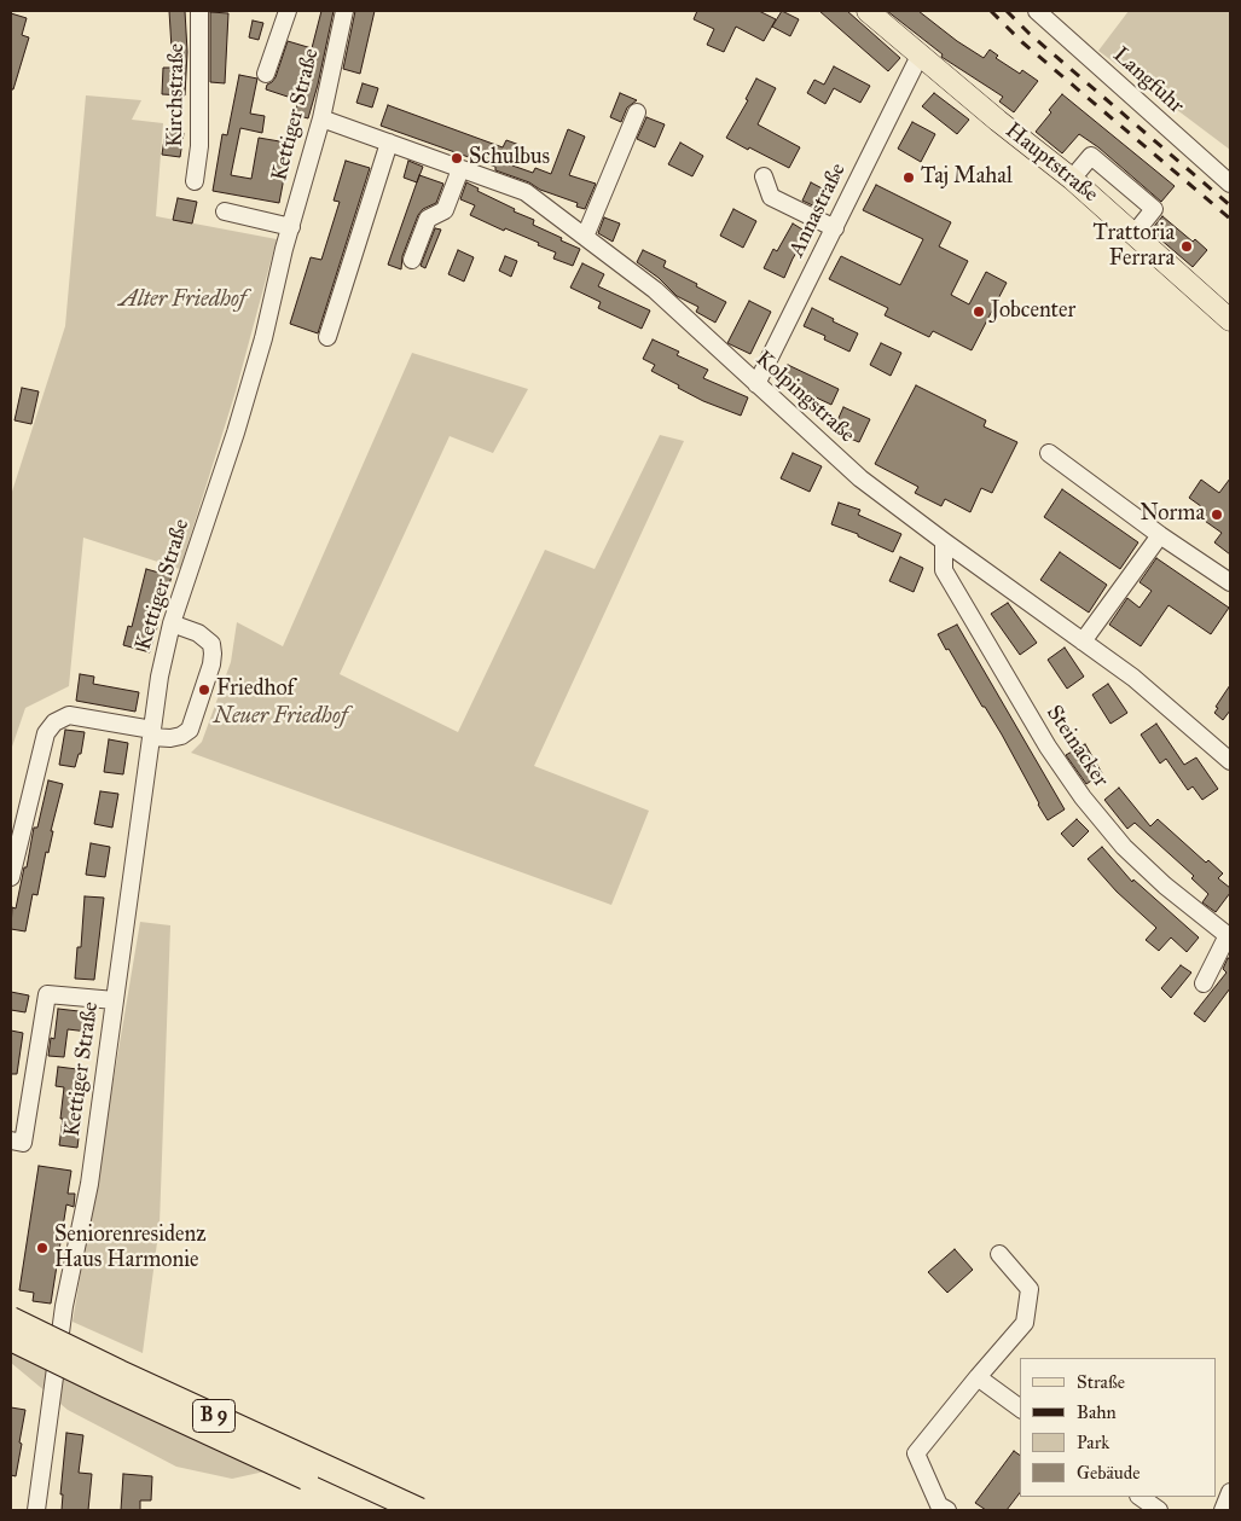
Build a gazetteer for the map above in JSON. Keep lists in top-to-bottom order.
{
  "streets": {
    "highway": ["B 9"],
    "main road": ["Hauptstraße"],
    "street": [
      "Langfuhr",
      "Kirchstraße",
      "Kettiger Straße",
      "Annastraße",
      "Kolpingstraße",
      "Steinacker"
    ]
  },
  "crossings": [
    ["Kettiger Straße", "Kolpingstraße"],
    ["Hauptstraße", "Annastraße"],
    ["Annastraße", "Kolpingstraße"],
    ["Kolpingstraße", "Steinacker"]
  ],
  "parks": ["Alter Friedhof", "Neuer Friedhof"],
  "places": [
    "Schulbus",
    "Taj Mahal",
    "Trattoria Ferrara",
    "Jobcenter",
    "Norma",
    "Friedhof",
    "Seniorenresidenz Haus Harmonie"
  ],
  "legend": [
    "Straße",
    "Bahn",
    "Park",
    "Gebäude"
  ]
}
